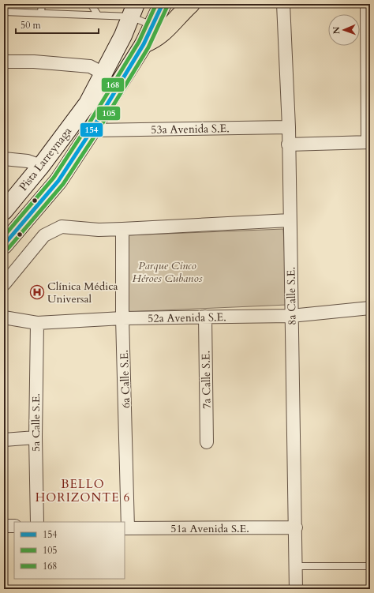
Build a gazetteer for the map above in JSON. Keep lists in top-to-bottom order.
{
  "streets": {
    "main road": ["Pista Larreynaga"],
    "street": [
      "53a Avenida S.E.",
      "8a Calle S.E.",
      "52a Avenida S.E.",
      "6a Calle S.E.",
      "7a Calle S.E.",
      "5a Calle S.E.",
      "51a Avenida S.E."
    ]
  },
  "crossings": [
    ["53a Avenida S.E.", "Pista Larreynaga"],
    ["53a Avenida S.E.", "8a Calle S.E."],
    ["8a Calle S.E.", "52a Avenida S.E."],
    ["8a Calle S.E.", "51a Avenida S.E."],
    ["52a Avenida S.E.", "6a Calle S.E."],
    ["52a Avenida S.E.", "7a Calle S.E."],
    ["52a Avenida S.E.", "5a Calle S.E."],
    ["6a Calle S.E.", "51a Avenida S.E."]
  ],
  "districts": ["BELLO HORIZONTE 6"],
  "parks": ["Parque Cinco Héroes Cubanos"],
  "places": {
    "hospital": ["Clínica Médica Universal"]
  },
  "lines": ["transit line 154", "transit line 168", "transit line 105"],
  "legend": ["154", "105", "168"],
  "scale_bar": "50 m",
  "north": "left"
}
